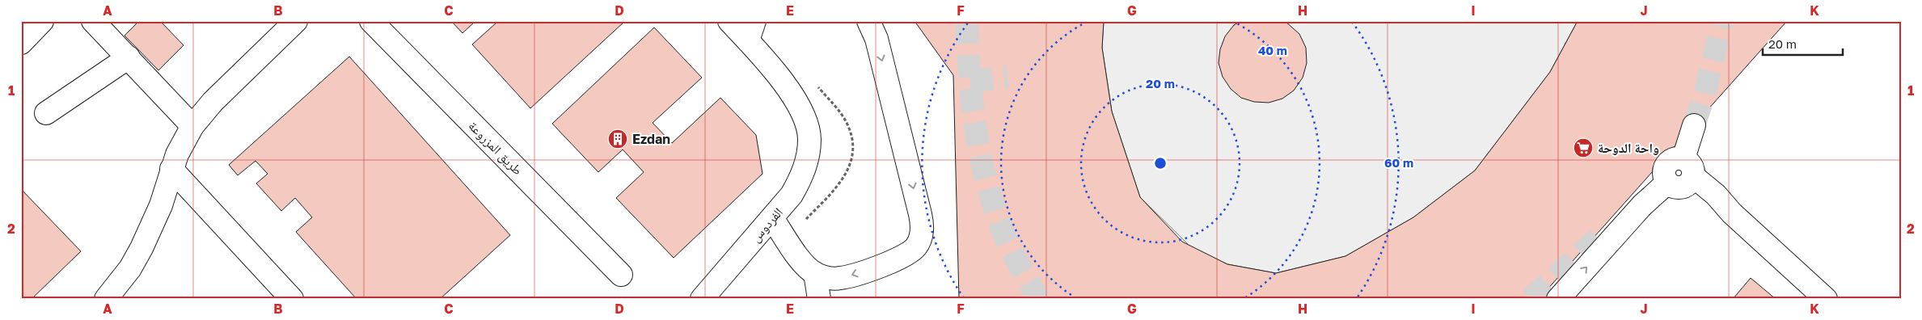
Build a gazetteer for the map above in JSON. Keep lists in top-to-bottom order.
{
  "streets": {
    "street": ["طريق المزروعة", "الفردوس"]
  },
  "places": {
    "building": ["Ezdan"],
    "supermarket": ["واحة الدوحة"]
  },
  "scale_bar": "20 m",
  "grid": {
    "columns": [
      "A",
      "B",
      "C",
      "D",
      "E",
      "F",
      "G",
      "H",
      "I",
      "J",
      "K"
    ],
    "rows": ["1", "2"]
  },
  "rings": ["40 m", "20 m", "60 m"]
}
